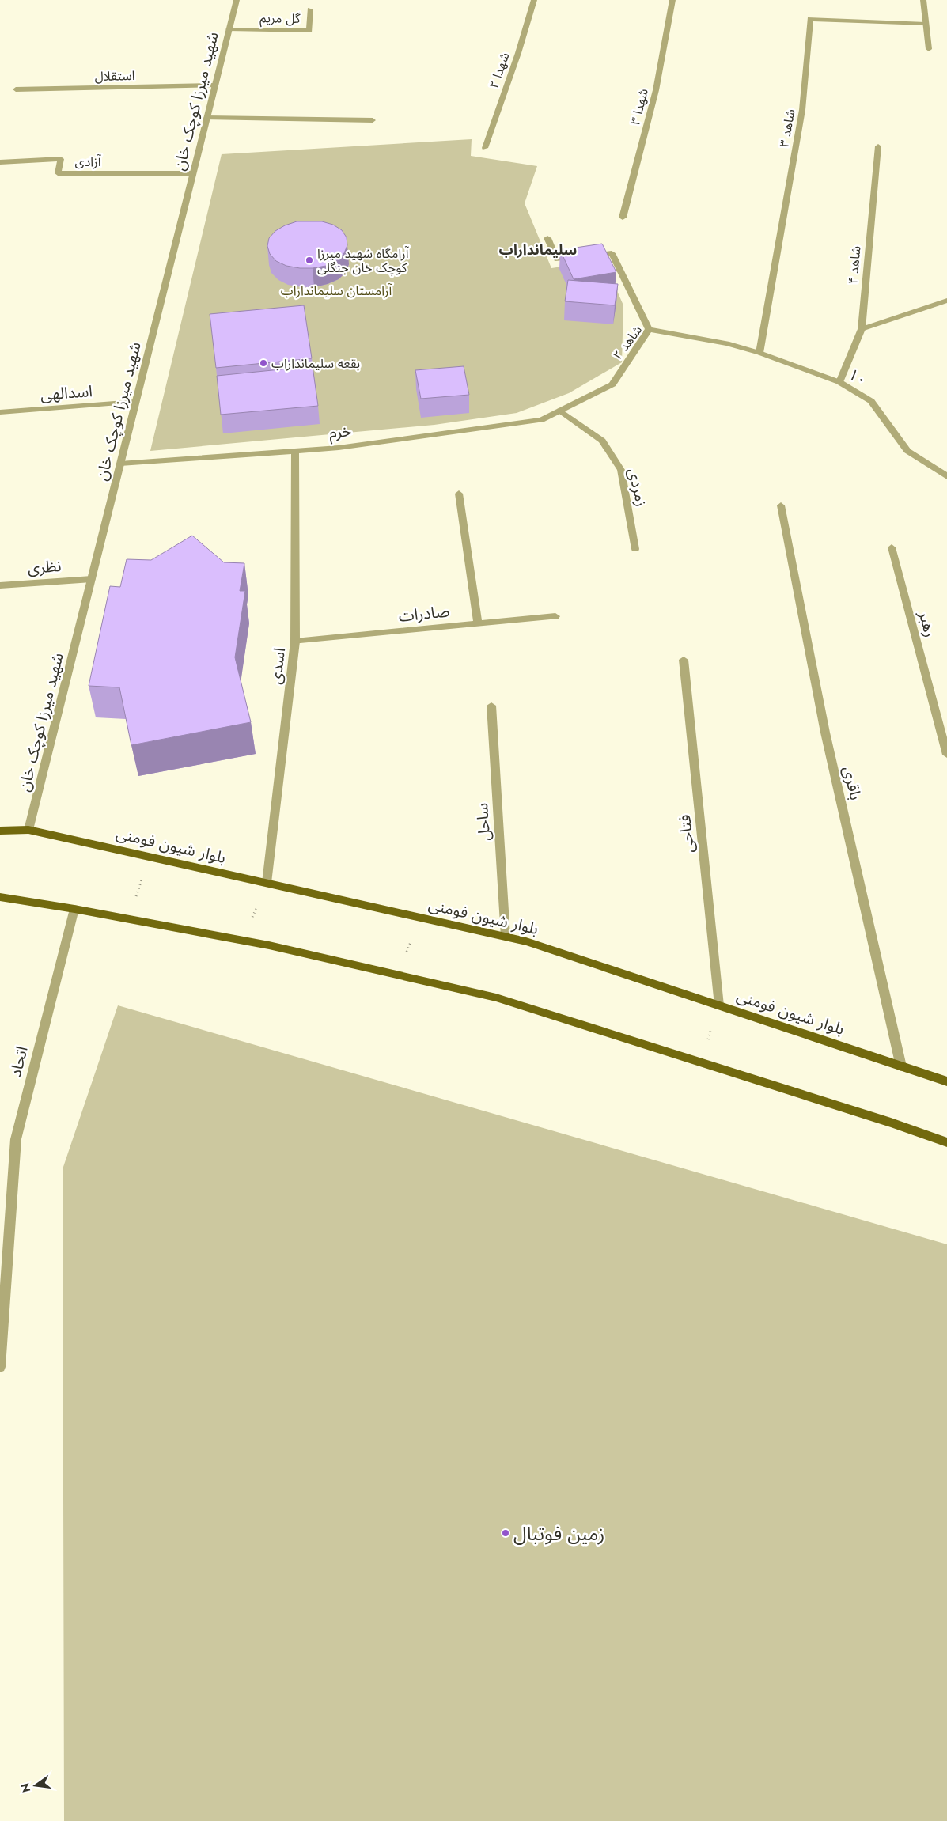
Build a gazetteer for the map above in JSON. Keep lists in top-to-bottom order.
{
  "streets": {
    "main road": ["بلوار شیون فومنی"],
    "street": [
      "گل مریم",
      "شهدا ۲",
      "استقلال",
      "شهید میرزا کوچک خان",
      "شهدا ۳",
      "شاهد ۳",
      "آزادی",
      "شاهد ۴",
      "شاهد ۲",
      "۱۰",
      "اسدالهی",
      "خرم",
      "زمردی",
      "نظری",
      "صادرات",
      "رهبر",
      "اسدی",
      "باقری",
      "ساحل",
      "فتاحی",
      "اتحاد"
    ]
  },
  "crossings": [
    ["گل مریم", "شهید میرزا کوچک خان"],
    ["استقلال", "شهید میرزا کوچک خان"],
    ["شهید میرزا کوچک خان", "آزادی"],
    ["شهید میرزا کوچک خان", "اسدالهی"],
    ["شهید میرزا کوچک خان", "خرم"],
    ["شهید میرزا کوچک خان", "نظری"],
    ["شهید میرزا کوچک خان", "بلوار شیون فومنی"],
    ["شاهد ۳", "۱۰"],
    ["شاهد ۴", "۱۰"],
    ["شاهد ۲", "۱۰"],
    ["شاهد ۲", "خرم"],
    ["شاهد ۲", "زمردی"],
    ["خرم", "زمردی"],
    ["خرم", "اسدی"],
    ["صادرات", "اسدی"],
    ["اسدی", "بلوار شیون فومنی"],
    ["باقری", "بلوار شیون فومنی"],
    ["ساحل", "بلوار شیون فومنی"],
    ["فتاحی", "بلوار شیون فومنی"]
  ],
  "districts": ["سلیمانداراب"],
  "parks": ["آرامستان سلیمانداراب"],
  "places": ["آرامگاه شهید میرزا کوچک خان جنگلی", "بقعه سلیمانداراب", "زمین فوتبال"],
  "north": "left"
}
